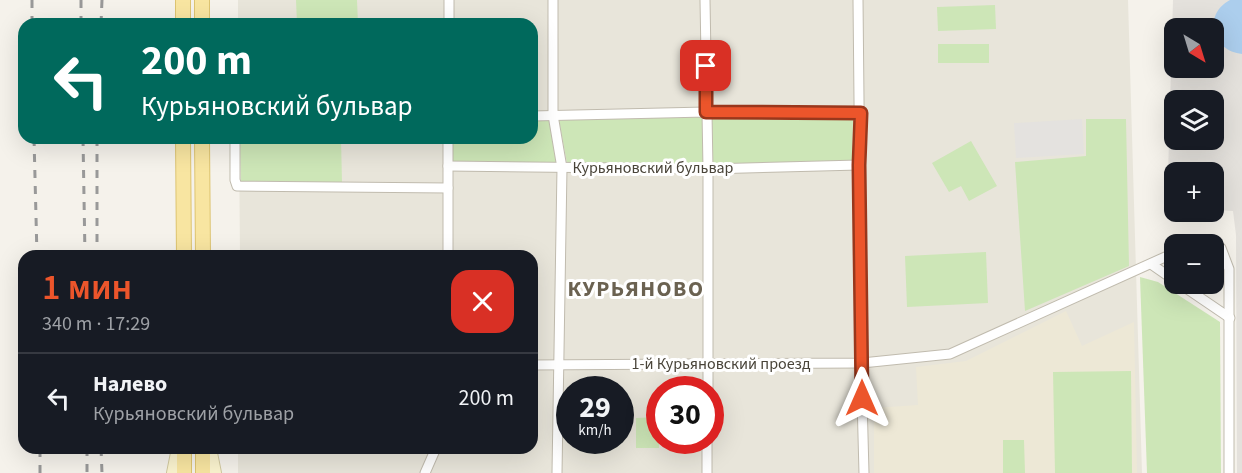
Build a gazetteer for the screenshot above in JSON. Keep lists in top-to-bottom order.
{
  "streets": {
    "street": ["Курьяновский бульвар", "1-й Курьяновский проезд"]
  },
  "districts": ["КУРЬЯНОВО"],
  "north": "bottom right",
  "page": {
    "map_buttons": ["+", "−"],
    "turn": ["200 m", "Курьяновский бульвар"],
    "heading": ["1 мин", "340 m · 17:29"],
    "list": [
      {
        "name": "Налево",
        "note": "Курьяновский бульвар",
        "value": "200 m"
      }
    ],
    "speed": "29 km/h",
    "limit": "30"
  }
}
